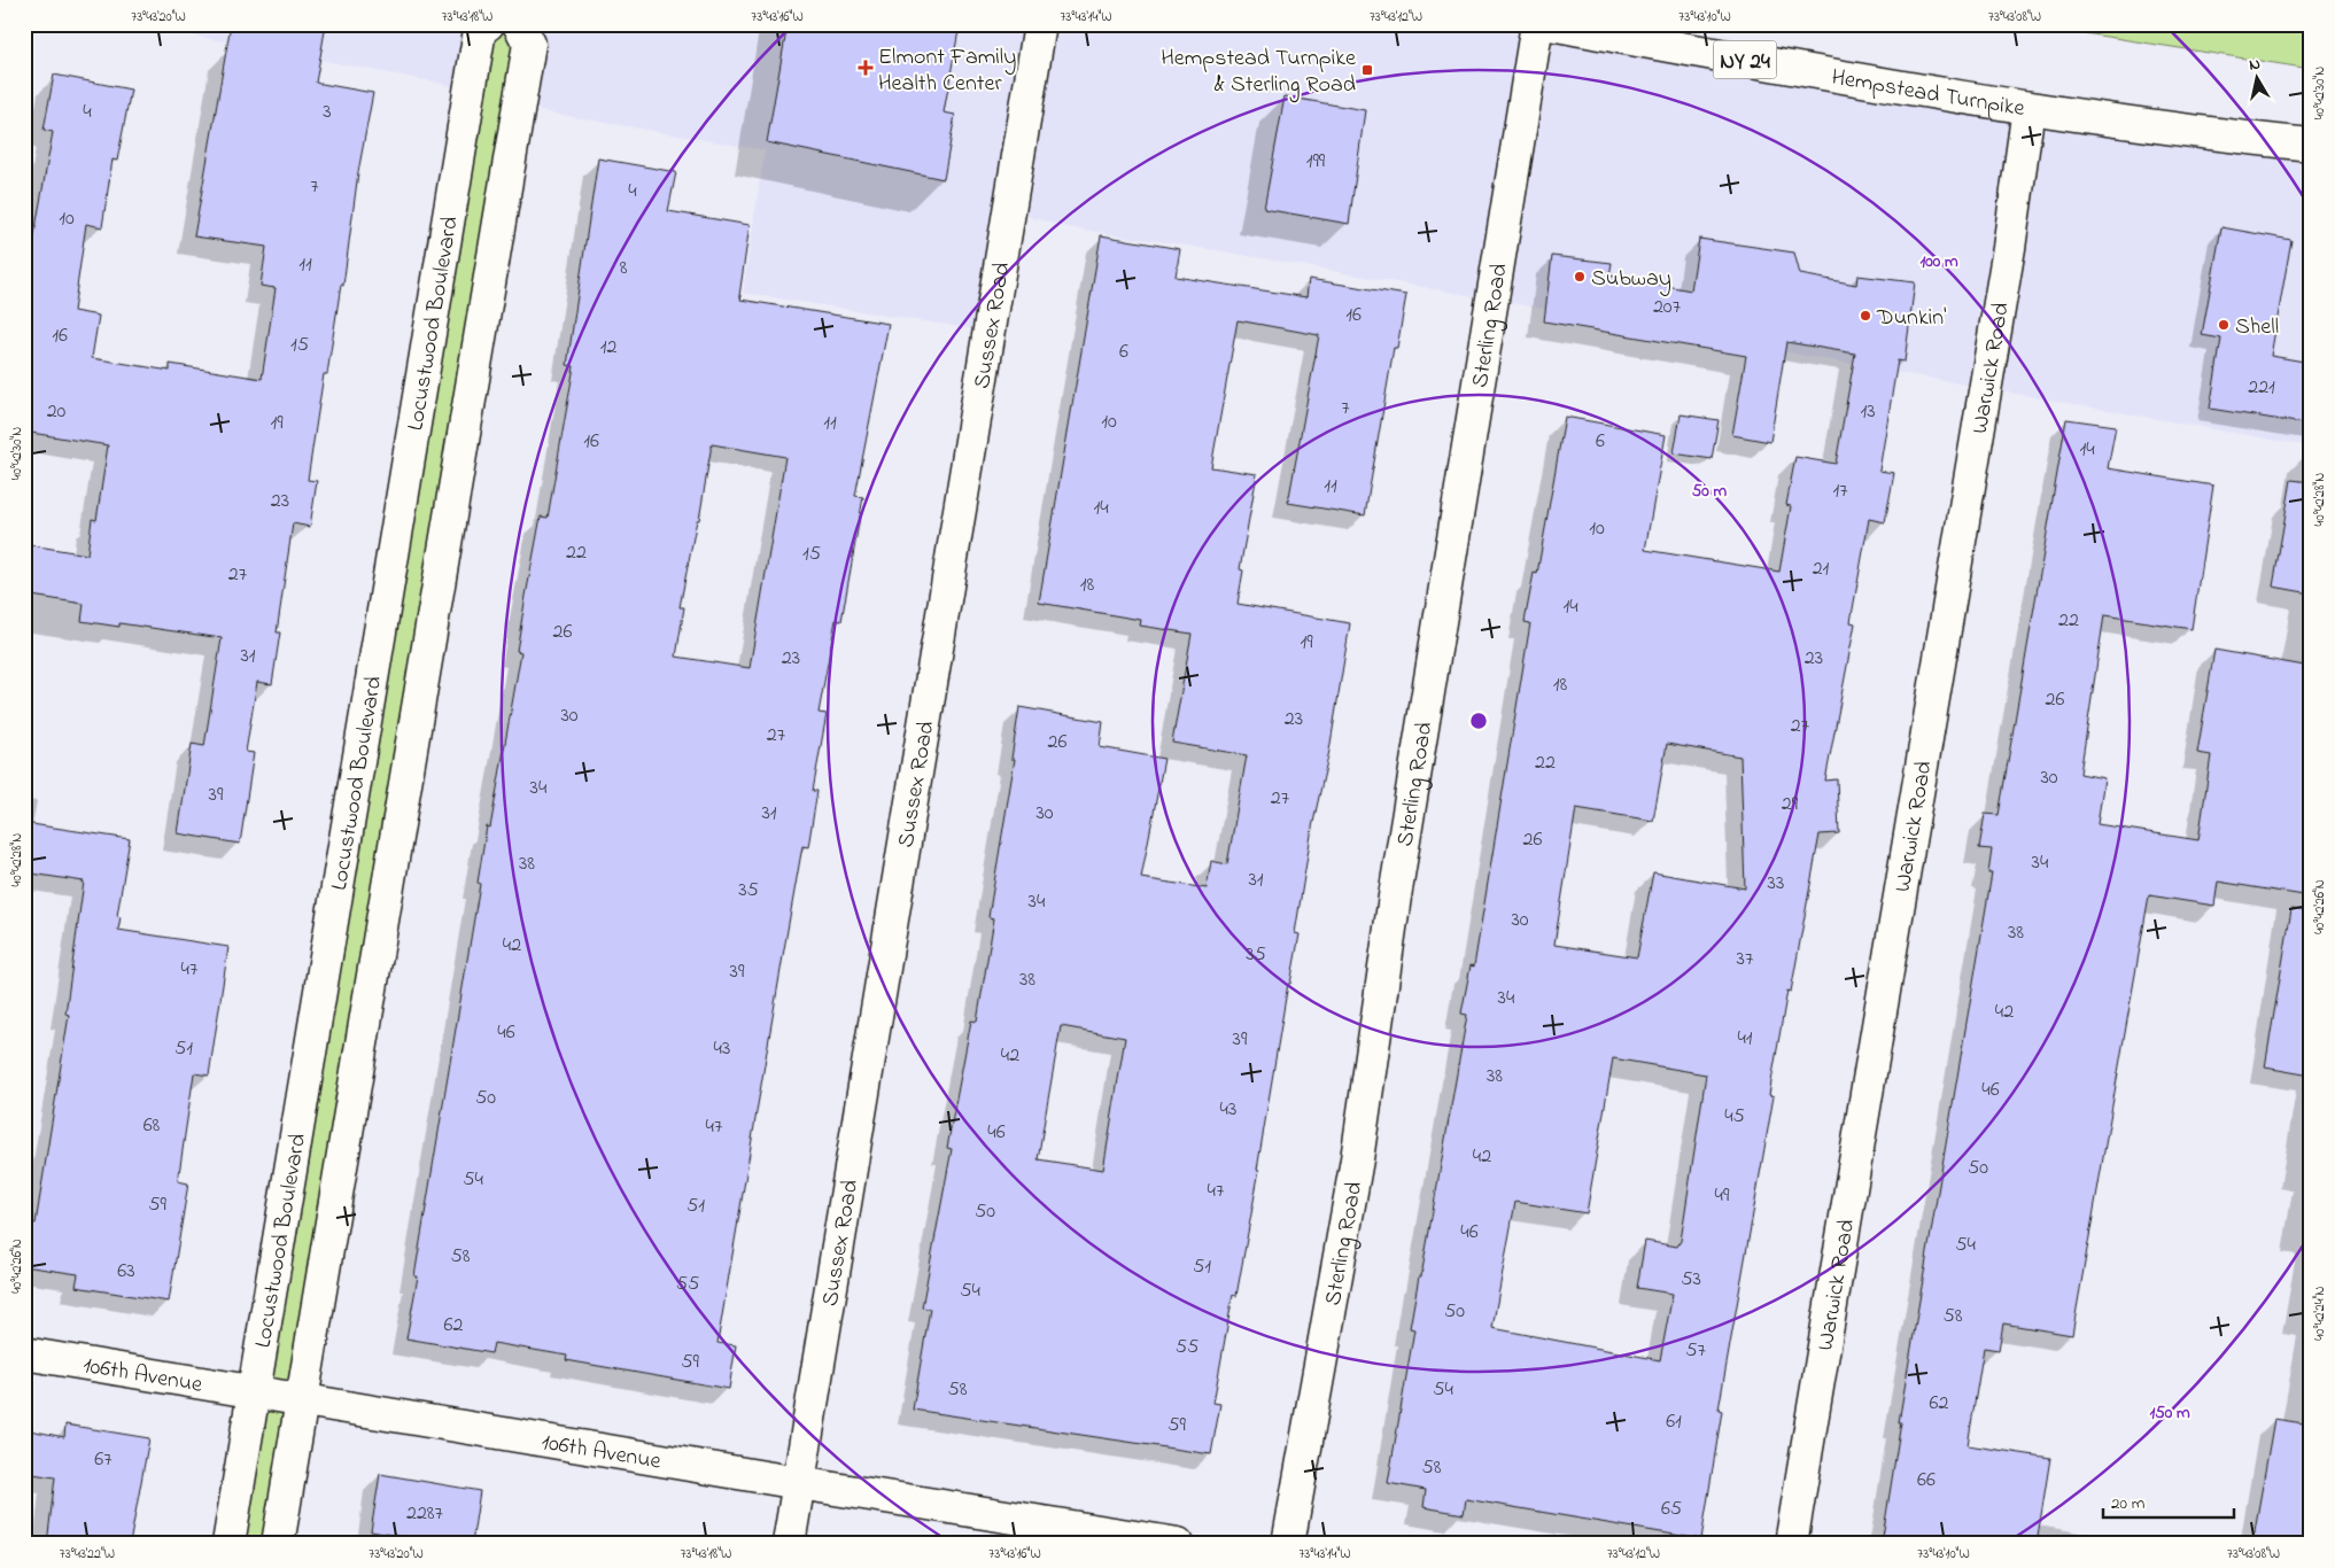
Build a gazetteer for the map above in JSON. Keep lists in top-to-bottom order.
{
  "streets": {
    "street": [
      "NY 24",
      "Hempstead Turnpike",
      "Locustwood Boulevard",
      "Sussex Road",
      "Sterling Road",
      "Warwick Road",
      "106th Avenue"
    ]
  },
  "crossings": [
    ["Hempstead Turnpike", "Warwick Road"],
    ["Locustwood Boulevard", "106th Avenue"],
    ["Sussex Road", "106th Avenue"]
  ],
  "places": {
    "health": ["Elmont Family Health Center"],
    "transit": ["Hempstead Turnpike & Sterling Road"],
    "other": ["Subway", "Dunkin'", "Shell"]
  },
  "house_numbers": [
    "4",
    "3",
    "199",
    "7",
    "4",
    "10",
    "11",
    "8",
    "207",
    "16",
    "16",
    "15",
    "12",
    "6",
    "221",
    "7",
    "20",
    "13",
    "10",
    "19",
    "11",
    "16",
    "6",
    "14",
    "11",
    "17",
    "23",
    "14",
    "10",
    "22",
    "15",
    "21",
    "27",
    "18",
    "14",
    "22",
    "26",
    "19",
    "31",
    "23",
    "23",
    "18",
    "26",
    "30",
    "23",
    "27",
    "27",
    "26",
    "22",
    "30",
    "34",
    "39",
    "27",
    "29",
    "31",
    "30",
    "26",
    "34",
    "38",
    "31",
    "33",
    "35",
    "34",
    "30",
    "38",
    "42",
    "35",
    "37",
    "47",
    "39",
    "38",
    "34",
    "42",
    "46",
    "41",
    "39",
    "51",
    "43",
    "42",
    "38",
    "46",
    "50",
    "43",
    "45",
    "68",
    "47",
    "46",
    "42",
    "50",
    "54",
    "47",
    "49",
    "59",
    "51",
    "50",
    "46",
    "54",
    "58",
    "51",
    "63",
    "53",
    "55",
    "54",
    "50",
    "58",
    "62",
    "55",
    "57",
    "59",
    "58",
    "54",
    "62",
    "61",
    "59",
    "67",
    "58",
    "66",
    "65",
    "2287"
  ],
  "scale_bar": "20 m",
  "north": "top",
  "coordinates": [
    "73°43'20\"W",
    "73°43'18\"W",
    "73°43'16\"W",
    "73°43'14\"W",
    "73°43'12\"W",
    "73°43'10\"W",
    "73°43'08\"W",
    "40°42'30\"N",
    "40°42'28\"N",
    "40°42'26\"N",
    "40°42'24\"N",
    "73°43'22\"W"
  ],
  "rings": ["100 m", "50 m", "150 m"]
}
